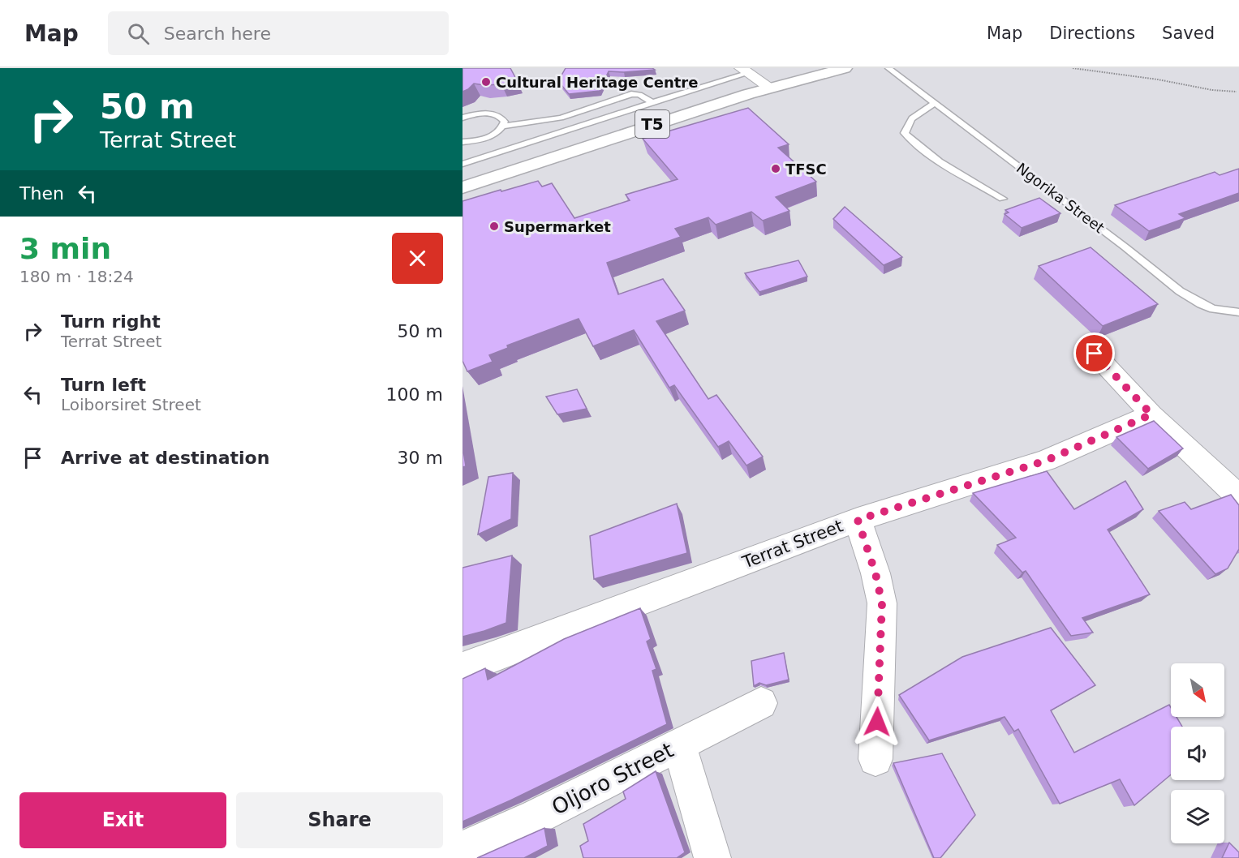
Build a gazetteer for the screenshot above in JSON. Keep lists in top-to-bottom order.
{
  "streets": {
    "highway": ["T5"],
    "street": ["Terrat Street", "Oljoro Street"],
    "lane": ["Ngorika Street"]
  },
  "places": ["Cultural Heritage Centre", "TFSC", "Supermarket"],
  "north": "bottom right",
  "page": {
    "header": "Map",
    "search": "Search here",
    "nav": ["Map", "Directions", "Saved"],
    "turn": ["50 m", "Terrat Street"],
    "then": "Then",
    "heading": ["3 min", "180 m · 18:24"],
    "list": [
      {
        "name": "Turn right",
        "note": "Terrat Street",
        "value": "50 m"
      },
      {
        "name": "Turn left",
        "note": "Loiborsiret Street",
        "value": "100 m"
      },
      {
        "name": "Arrive at destination",
        "value": "30 m"
      }
    ],
    "buttons": ["Exit", "Share"]
  }
}
